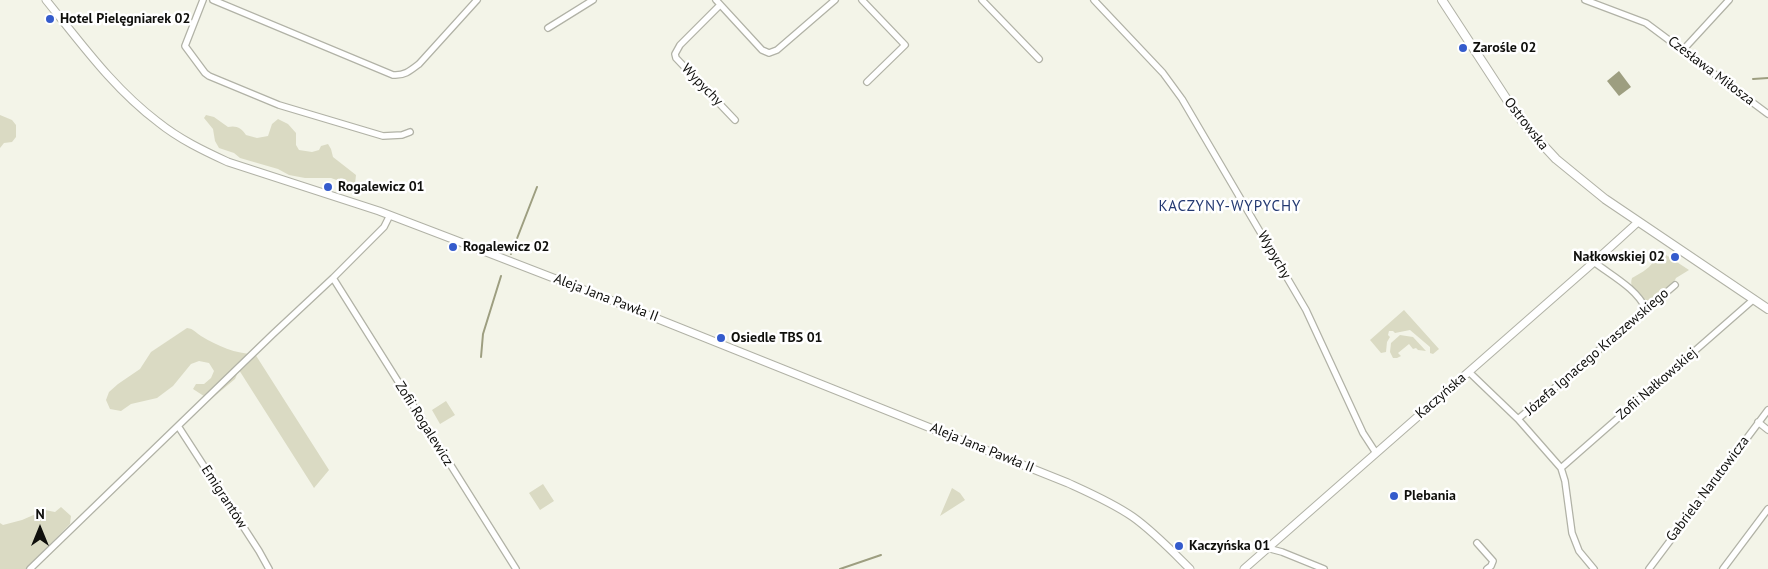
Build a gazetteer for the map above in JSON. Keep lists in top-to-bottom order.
{
  "streets": {
    "main road": ["Ostrowska"],
    "street": [
      "Czesława Miłosza",
      "Wypychy",
      "Aleja Jana Pawła II",
      "Józefa Ignacego Kraszewskiego",
      "Zofii Nałkowskiej",
      "Kaczyńska",
      "Zofii Rogalewicz",
      "Gabriela Narutowicza",
      "Emigrantów"
    ]
  },
  "crossings": [
    ["Wypychy", "Kaczyńska"],
    ["Ostrowska", "Zofii Nałkowskiej"],
    ["Ostrowska", "Kaczyńska"]
  ],
  "districts": ["KACZYNY-WYPYCHY"],
  "places": [
    "Hotel Pielęgniarek 02",
    "Zarośle 02",
    "Rogalewicz 01",
    "Rogalewicz 02",
    "Nałkowskiej 02",
    "Osiedle TBS 01",
    "Plebania",
    "Kaczyńska 01"
  ],
  "north": "top"
}
